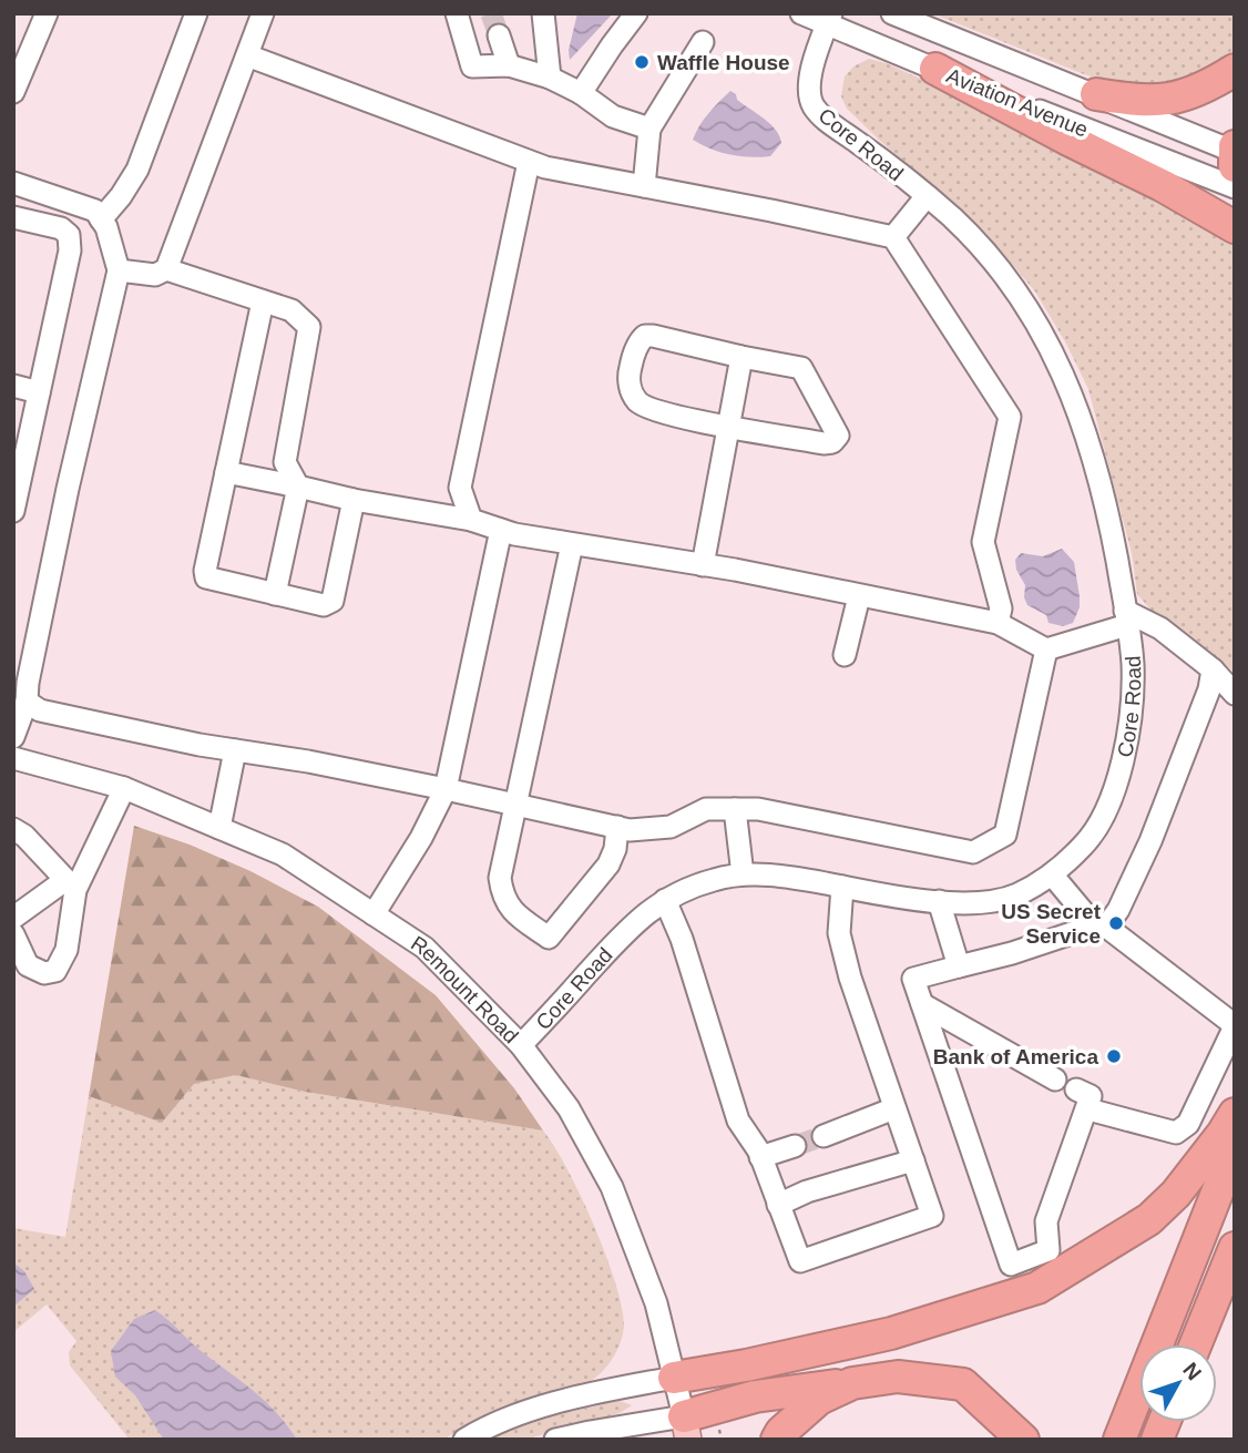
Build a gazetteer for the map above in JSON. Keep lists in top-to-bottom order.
{
  "streets": {
    "street": ["Aviation Avenue", "Core Road", "Remount Road"]
  },
  "crossings": [
    ["Aviation Avenue", "Core Road"],
    ["Core Road", "Remount Road"]
  ],
  "places": ["Waffle House", "US Secret Service", "Bank of America"],
  "north": "top right"
}
